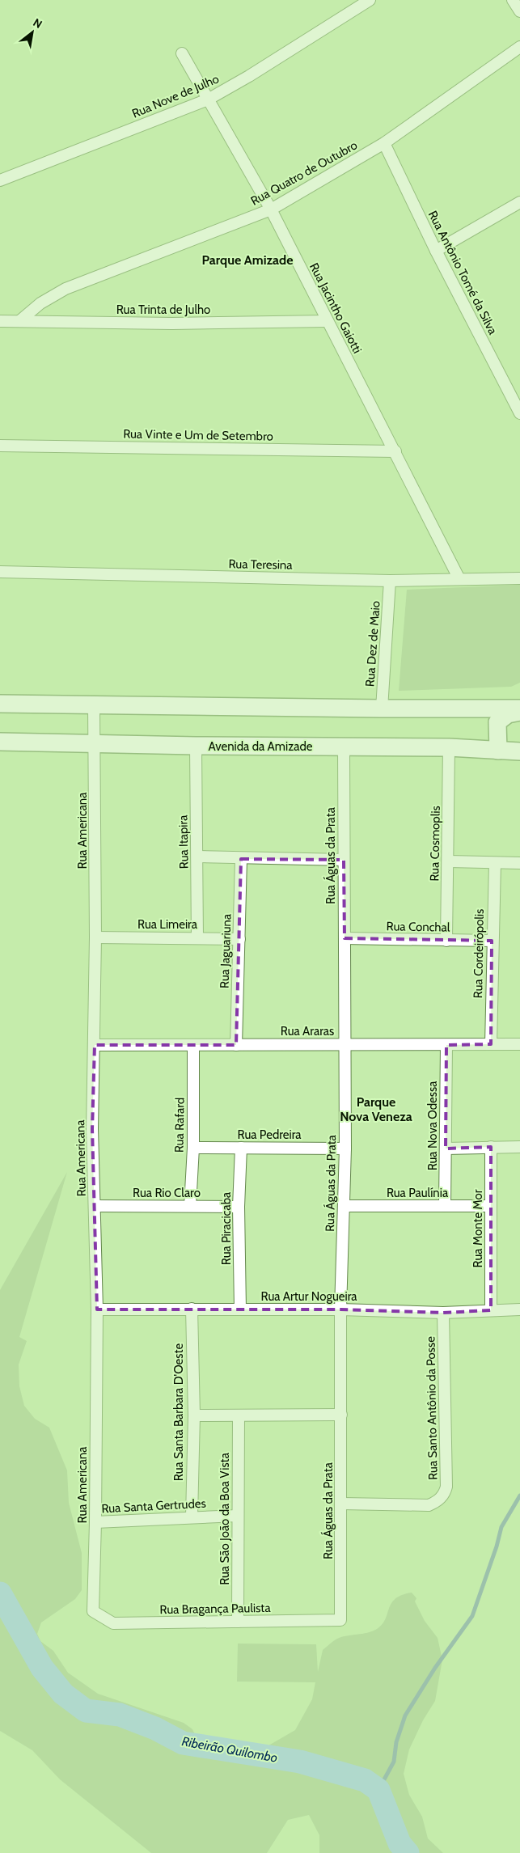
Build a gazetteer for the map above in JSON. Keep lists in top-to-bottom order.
{
  "streets": {
    "main road": ["Avenida da Amizade"],
    "street": [
      "Rua Nove de Julho",
      "Rua Quatro de Outubro",
      "Rua Antônio Tomé da Silva",
      "Rua Jacintho Gaiotti",
      "Rua Trinta de Julho",
      "Rua Vinte e Um de Setembro",
      "Rua Teresina",
      "Rua Dez de Maio",
      "Rua Americana",
      "Rua Itapira",
      "Rua Cosmoplis",
      "Rua Águas da Prata",
      "Rua Limeira",
      "Rua Conchal",
      "Rua Jaguariuna",
      "Rua Cordeirópolis",
      "Rua Araras",
      "Rua Rafard",
      "Rua Nova Odessa",
      "Rua Pedreira",
      "Rua Rio Claro",
      "Rua Paulínia",
      "Rua Piracicaba",
      "Rua Monte Mor",
      "Rua Artur Nogueira",
      "Rua Santo Antônio da Posse",
      "Rua Santa Barbara D'Oeste",
      "Rua Santa Gertrudes",
      "Rua São João da Boa Vista",
      "Rua Bragança Paulista"
    ]
  },
  "crossings": [
    ["Rua Nove de Julho", "Rua Jacintho Gaiotti"],
    ["Rua Quatro de Outubro", "Rua Antônio Tomé da Silva"],
    ["Rua Quatro de Outubro", "Rua Jacintho Gaiotti"],
    ["Rua Quatro de Outubro", "Rua Trinta de Julho"],
    ["Rua Jacintho Gaiotti", "Rua Trinta de Julho"],
    ["Rua Jacintho Gaiotti", "Rua Vinte e Um de Setembro"],
    ["Rua Jacintho Gaiotti", "Rua Teresina"],
    ["Rua Teresina", "Rua Dez de Maio"],
    ["Avenida da Amizade", "Rua Americana"],
    ["Avenida da Amizade", "Rua Itapira"],
    ["Avenida da Amizade", "Rua Cosmoplis"],
    ["Avenida da Amizade", "Rua Águas da Prata"],
    ["Rua Americana", "Rua Limeira"],
    ["Rua Americana", "Rua Araras"],
    ["Rua Americana", "Rua Rio Claro"],
    ["Rua Americana", "Rua Artur Nogueira"],
    ["Rua Americana", "Rua Santa Gertrudes"],
    ["Rua Americana", "Rua Bragança Paulista"],
    ["Rua Itapira", "Rua Limeira"],
    ["Rua Cosmoplis", "Rua Conchal"],
    ["Rua Águas da Prata", "Rua Conchal"],
    ["Rua Águas da Prata", "Rua Araras"],
    ["Rua Águas da Prata", "Rua Pedreira"],
    ["Rua Águas da Prata", "Rua Paulínia"],
    ["Rua Águas da Prata", "Rua Artur Nogueira"],
    ["Rua Águas da Prata", "Rua Santo Antônio da Posse"],
    ["Rua Águas da Prata", "Rua Bragança Paulista"],
    ["Rua Limeira", "Rua Jaguariuna"],
    ["Rua Conchal", "Rua Cordeirópolis"],
    ["Rua Jaguariuna", "Rua Araras"],
    ["Rua Cordeirópolis", "Rua Araras"],
    ["Rua Araras", "Rua Rafard"],
    ["Rua Araras", "Rua Nova Odessa"],
    ["Rua Rafard", "Rua Pedreira"],
    ["Rua Rafard", "Rua Rio Claro"],
    ["Rua Nova Odessa", "Rua Paulínia"],
    ["Rua Pedreira", "Rua Piracicaba"],
    ["Rua Rio Claro", "Rua Piracicaba"],
    ["Rua Paulínia", "Rua Monte Mor"],
    ["Rua Piracicaba", "Rua Artur Nogueira"],
    ["Rua Monte Mor", "Rua Artur Nogueira"],
    ["Rua Artur Nogueira", "Rua Santo Antônio da Posse"],
    ["Rua Artur Nogueira", "Rua Santa Barbara D'Oeste"],
    ["Rua Santa Barbara D'Oeste", "Rua Santa Gertrudes"],
    ["Rua Santa Gertrudes", "Rua São João da Boa Vista"],
    ["Rua São João da Boa Vista", "Rua Bragança Paulista"]
  ],
  "districts": ["Parque Amizade", "Parque Nova Veneza"],
  "water": ["Ribeirão Quilombo"],
  "north": "top right"
}
